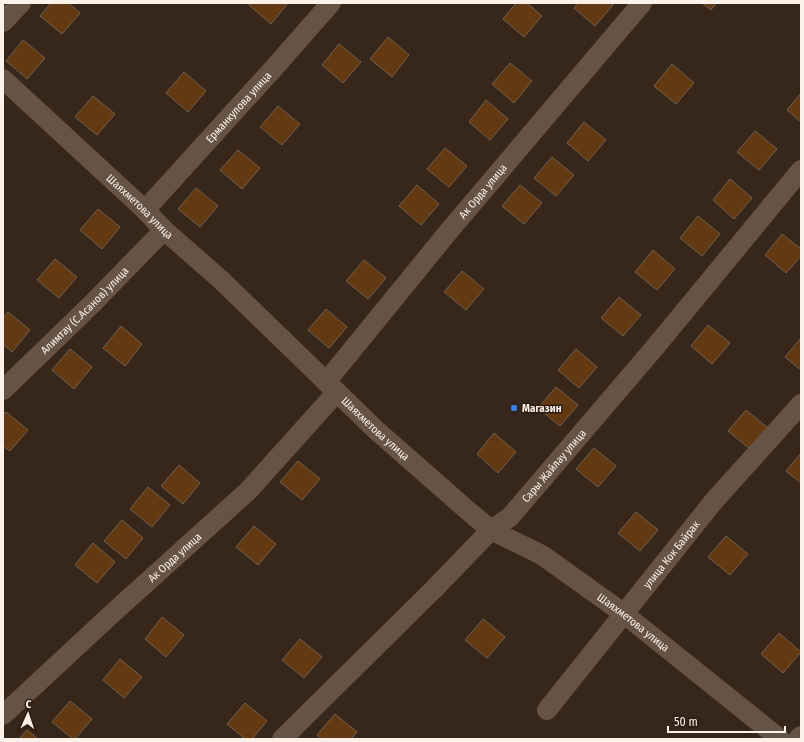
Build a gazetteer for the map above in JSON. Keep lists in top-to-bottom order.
{
  "streets": {
    "street": [
      "Ерманкулова улица",
      "Ак Орда улица",
      "Шаяхметова улица",
      "Алимтау (С.Асанов) улица",
      "Сары Жайлау улица",
      "улица Кок Байрак"
    ]
  },
  "crossings": [
    ["Ерманкулова улица", "Шаяхметова улица"],
    ["Ак Орда улица", "Шаяхметова улица"],
    ["Шаяхметова улица", "Алимтау (С.Асанов) улица"],
    ["Шаяхметова улица", "Сары Жайлау улица"],
    ["Шаяхметова улица", "улица Кок Байрак"]
  ],
  "places": ["Магазин"],
  "scale_bar": "50 m",
  "north": "top"
}
